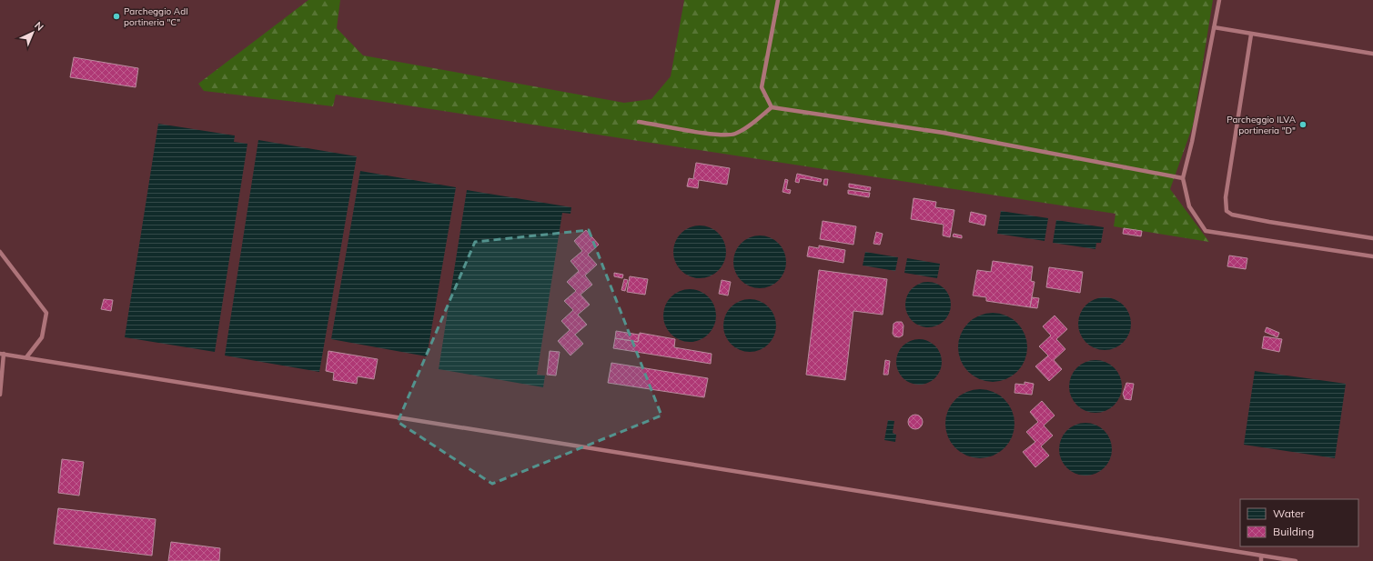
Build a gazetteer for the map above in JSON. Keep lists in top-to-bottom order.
{
  "places": ["Parcheggio AdI portineria \"C\"", "Parcheggio ILVA portineria \"D\""],
  "legend": ["Water", "Building"],
  "north": "top right"
}
